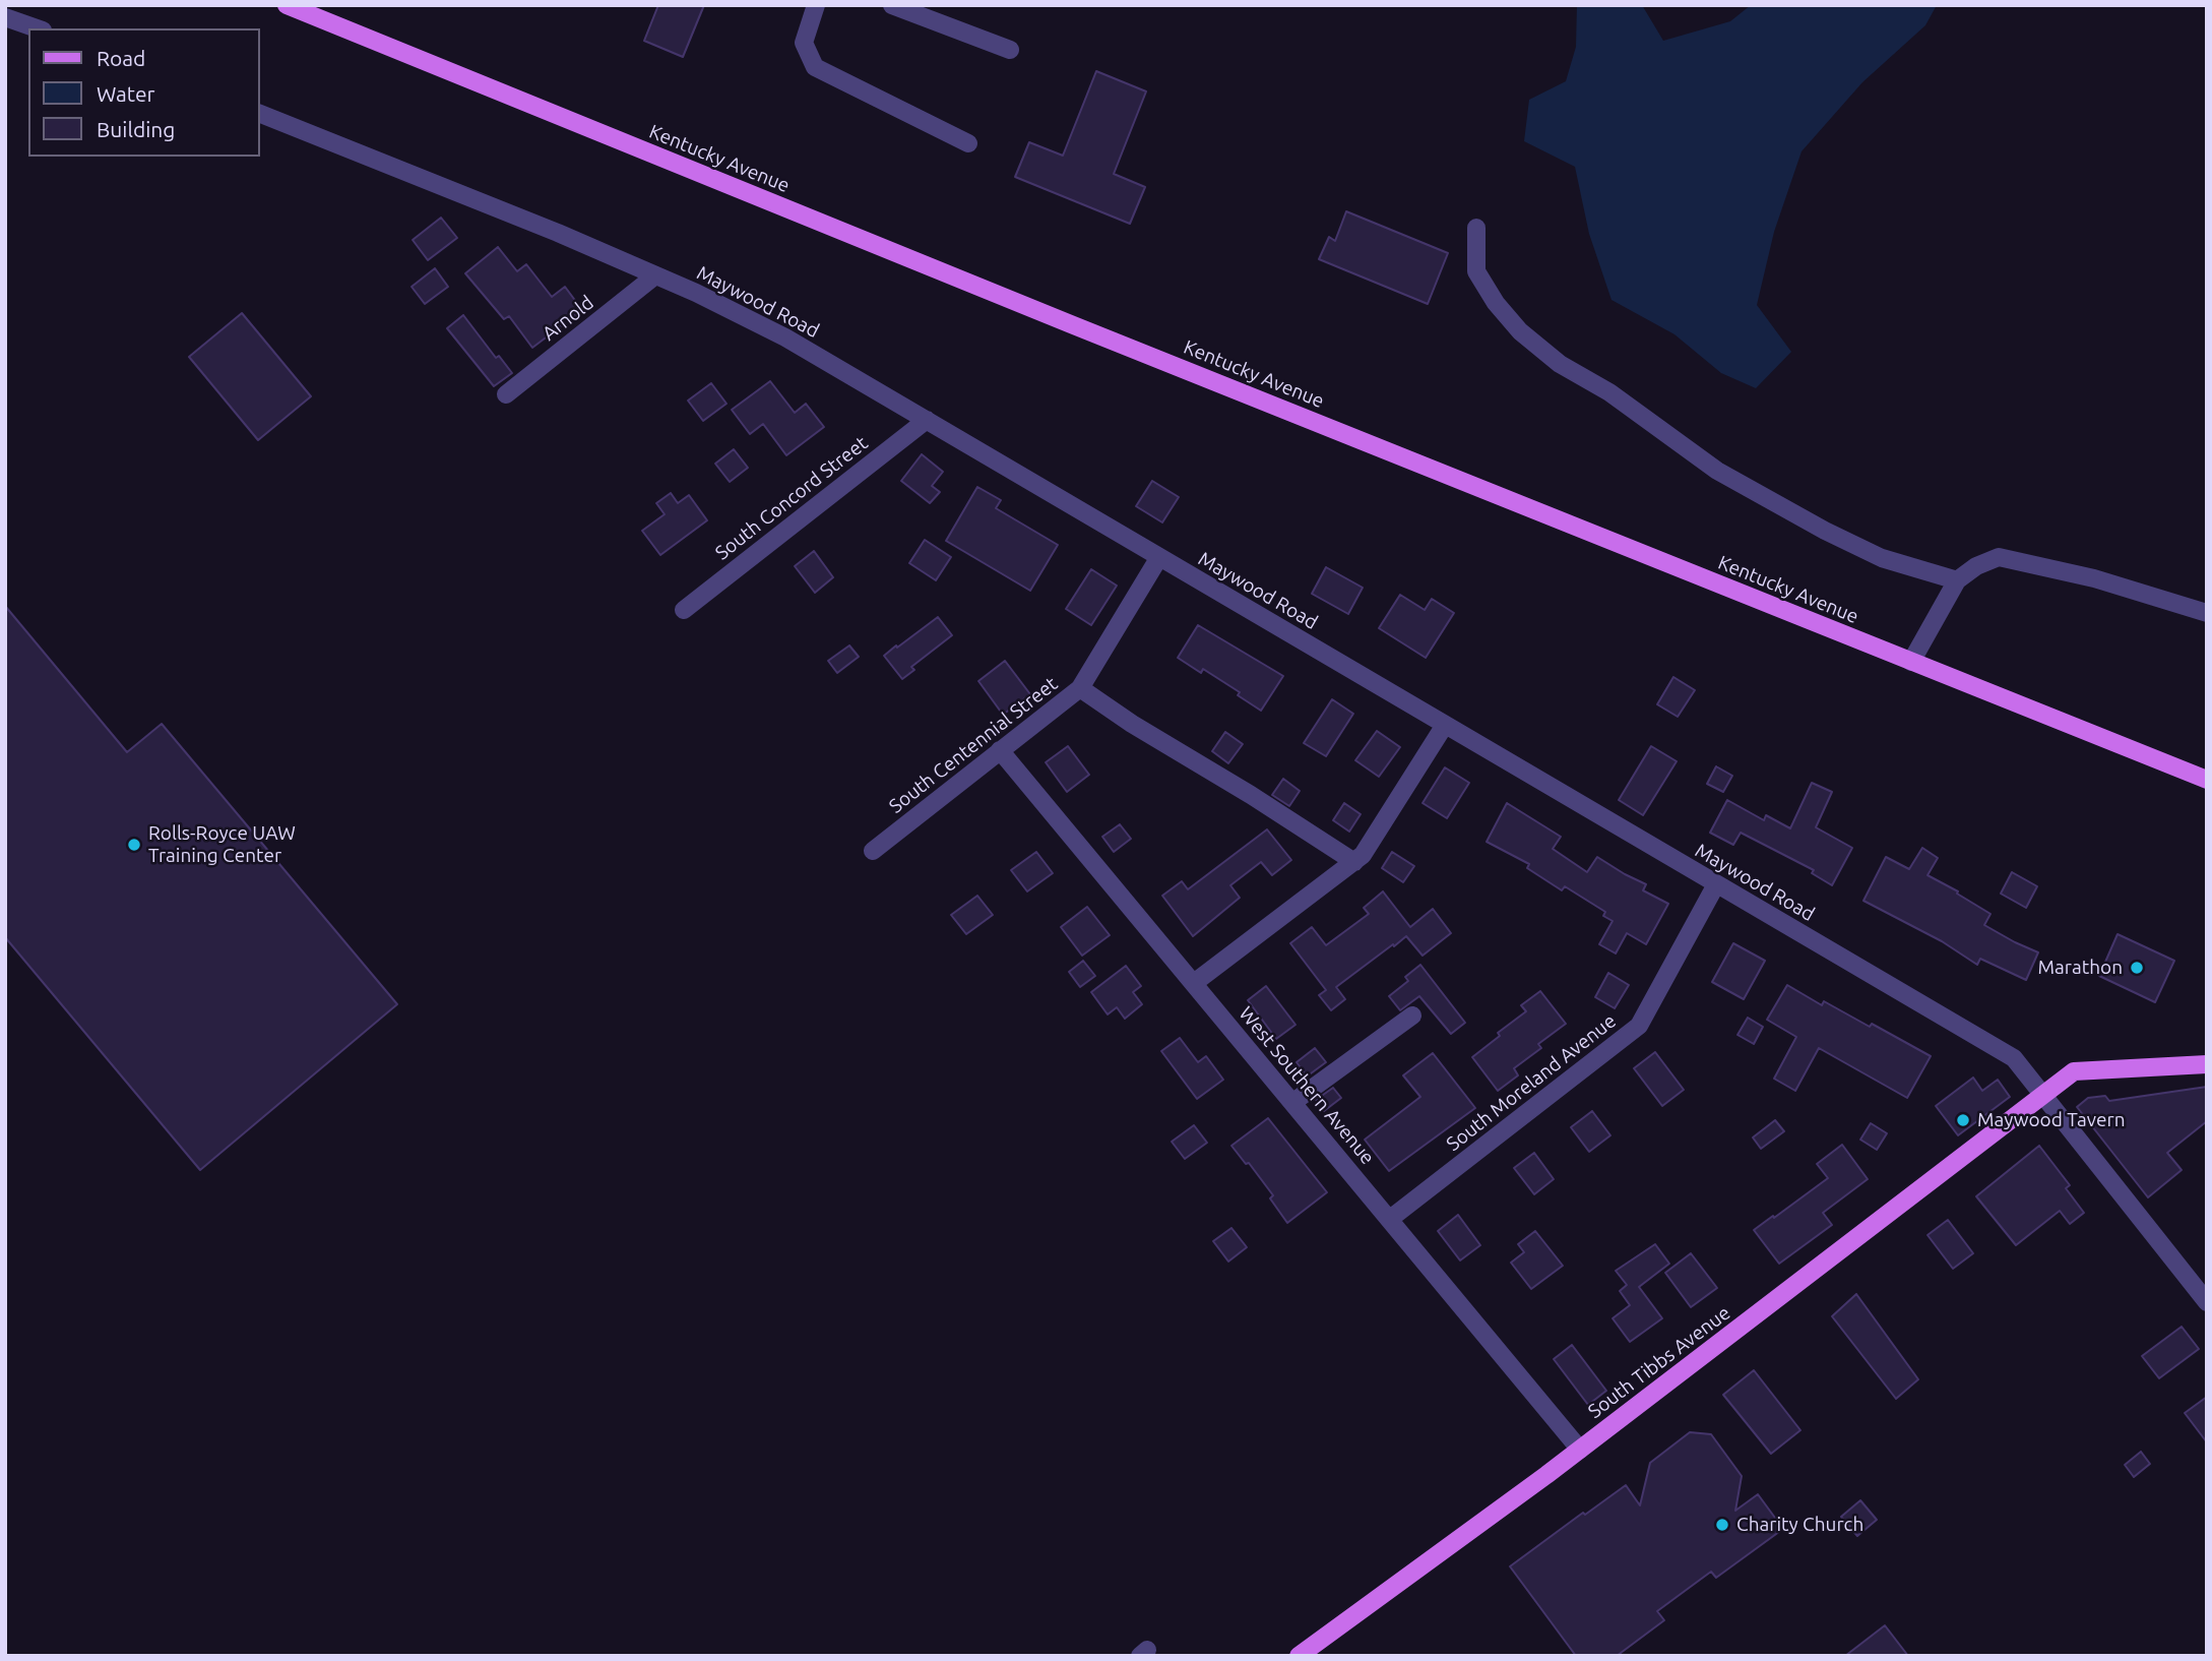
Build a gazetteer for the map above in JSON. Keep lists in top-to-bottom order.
{
  "streets": {
    "main road": ["Kentucky Avenue", "South Tibbs Avenue"],
    "street": [
      "Maywood Road",
      "Arnold",
      "South Concord Street",
      "South Centennial Street",
      "South Moreland Avenue",
      "West Southern Avenue"
    ]
  },
  "crossings": [
    ["Maywood Road", "Arnold"],
    ["Maywood Road", "South Concord Street"],
    ["Maywood Road", "South Centennial Street"],
    ["Maywood Road", "South Moreland Avenue"],
    ["Maywood Road", "South Tibbs Avenue"],
    ["South Centennial Street", "West Southern Avenue"],
    ["South Moreland Avenue", "West Southern Avenue"],
    ["West Southern Avenue", "South Tibbs Avenue"]
  ],
  "places": [
    "Rolls-Royce UAW Training Center",
    "Marathon",
    "Maywood Tavern",
    "Charity Church"
  ],
  "legend": ["Road", "Water", "Building"]
}
